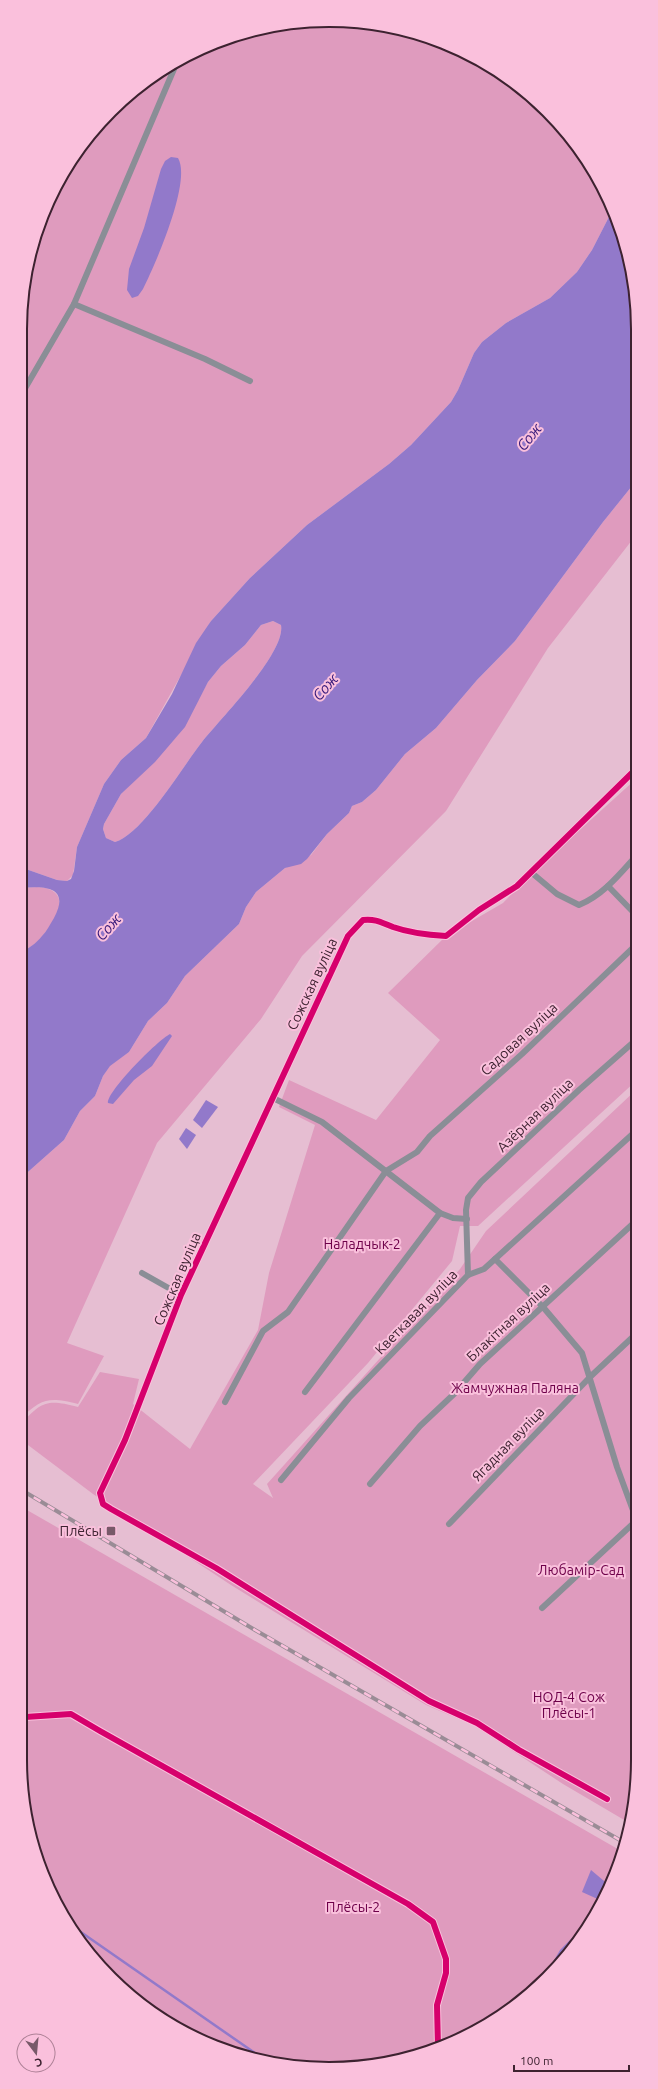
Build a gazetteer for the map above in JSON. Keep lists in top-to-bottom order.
{
  "streets": {
    "street": [
      "Сожская вуліца",
      "Садовая вуліца",
      "Азёрная вуліца",
      "Кветкавая вуліца",
      "Блакітная вуліца",
      "Ягадная вуліца"
    ]
  },
  "crossings": [
    ["Азёрная вуліца", "Кветкавая вуліца"]
  ],
  "water": ["Сож"],
  "parks": [
    "Наладчык-2",
    "Жамчужная Паляна",
    "Любамір-Сад",
    "НОД-4 Сож Плёсы-1",
    "Плёсы-2"
  ],
  "places": {
    "transit": ["Плёсы"]
  },
  "scale_bar": "100 m",
  "north": "bottom"
}
